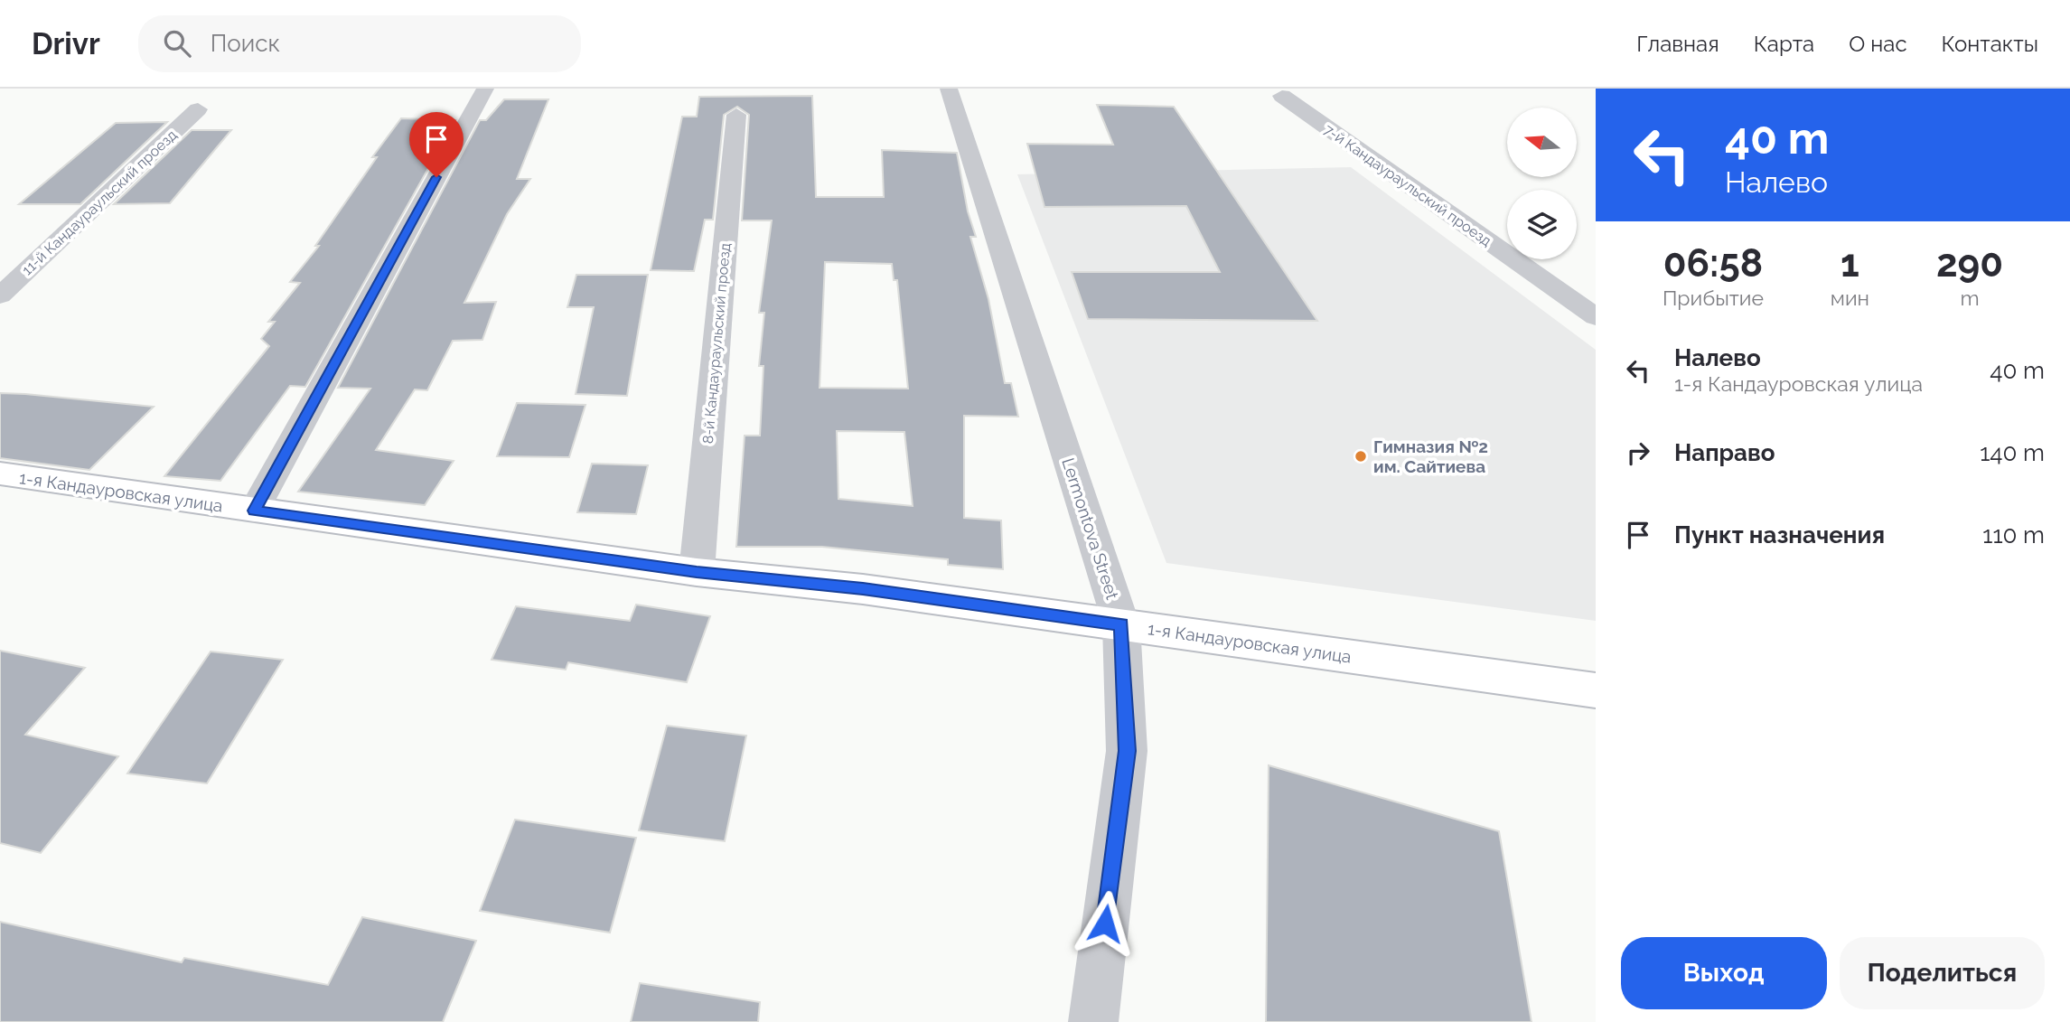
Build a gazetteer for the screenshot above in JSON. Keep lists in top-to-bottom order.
{
  "streets": {
    "street": [
      "7-й Кандаураульский проезд",
      "11-й Кандаураульский проезд",
      "8-й Кандаураульский проезд",
      "1-я Кандауровская улица",
      "Lermontova Street"
    ]
  },
  "crossings": [
    ["8-й Кандаураульский проезд", "1-я Кандауровская улица"],
    ["1-я Кандауровская улица", "Lermontova Street"]
  ],
  "places": ["Гимназия №2 им. Сайтиева"],
  "north": "left",
  "page": {
    "header": "Drivr",
    "search": "Поиск",
    "nav": [
      "Главная",
      "Карта",
      "О нас",
      "Контакты"
    ],
    "turn": ["40 m", "Налево"],
    "eta": [
      "06:58",
      "Прибытие",
      "1",
      "мин",
      "290",
      "m"
    ],
    "list": [
      {
        "name": "Налево",
        "note": "1-я Кандауровская улица",
        "value": "40 m"
      },
      {
        "name": "Направо",
        "value": "140 m"
      },
      {
        "name": "Пункт назначения",
        "value": "110 m"
      }
    ],
    "buttons": ["Выход", "Поделиться"]
  }
}
